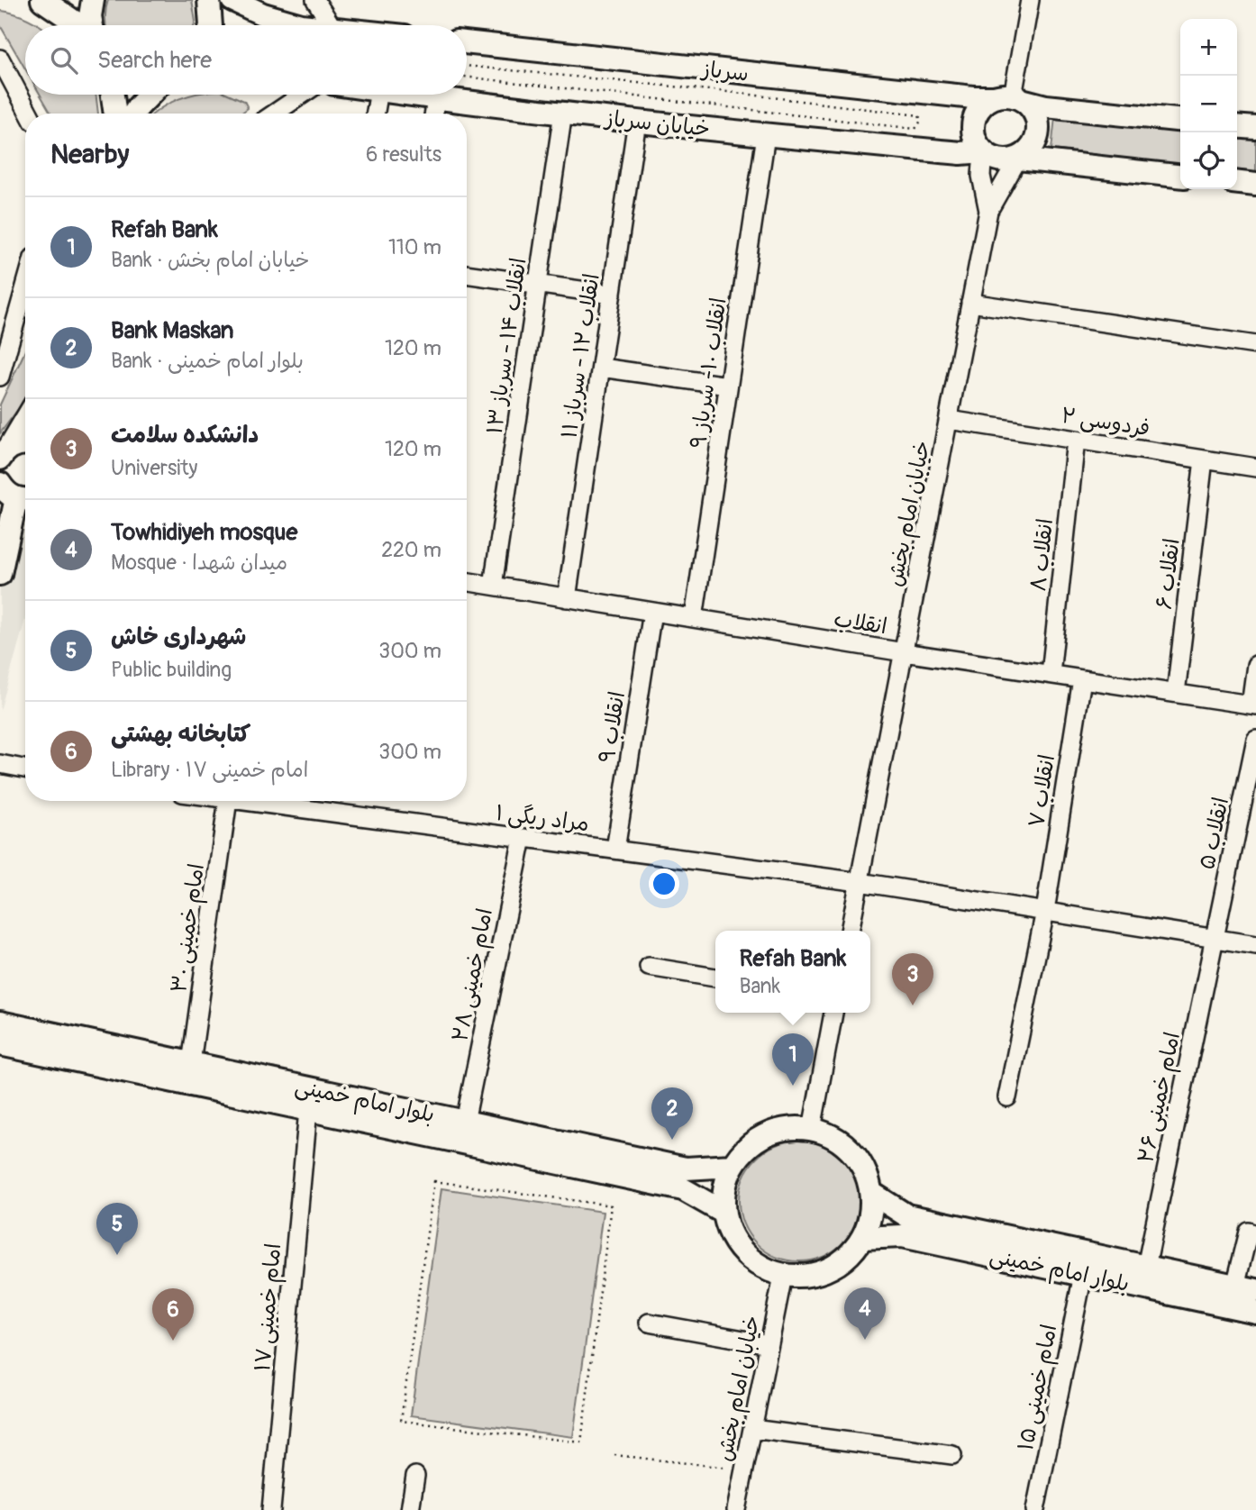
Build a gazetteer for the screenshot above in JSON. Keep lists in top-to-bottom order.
{
  "streets": {
    "main road": ["سرباز", "خیابان سرباز", "بلوار امام خمینی"],
    "street": [
      "انقلاب ۱۴ - سرباز ۱۳",
      "انقلاب ۱۲ - سرباز ۱۱",
      "انقلاب ۱۰- سرباز ۹",
      "فردوسی ۲",
      "خیابان امام بخش",
      "انقلاب ۸",
      "انقلاب ۶",
      "انقلاب",
      "انقلاب ۹",
      "انقلاب ۷",
      "مراد ریگی ۱",
      "انقلاب ۵",
      "امام خمینی ۳۰",
      "امام خمینی ۲۸",
      "امام خمینی ۲۶",
      "امام خمینی ۱۷",
      "امام خمینی ۱۵"
    ]
  },
  "crossings": [
    ["سرباز", "خیابان سرباز"],
    ["خیابان سرباز", "انقلاب ۱۴ - سرباز ۱۳"],
    ["خیابان سرباز", "انقلاب ۱۲ - سرباز ۱۱"],
    ["خیابان سرباز", "انقلاب ۱۰- سرباز ۹"],
    ["انقلاب ۱۴ - سرباز ۱۳", "انقلاب"],
    ["انقلاب ۱۲ - سرباز ۱۱", "انقلاب"],
    ["انقلاب ۱۰- سرباز ۹", "انقلاب"],
    ["فردوسی ۲", "خیابان امام بخش"],
    ["فردوسی ۲", "انقلاب ۸"],
    ["فردوسی ۲", "انقلاب ۶"],
    ["خیابان امام بخش", "انقلاب"],
    ["خیابان امام بخش", "مراد ریگی ۱"],
    ["خیابان امام بخش", "بلوار امام خمینی"],
    ["انقلاب ۸", "انقلاب"],
    ["انقلاب ۶", "انقلاب"],
    ["انقلاب", "انقلاب ۹"],
    ["انقلاب", "انقلاب ۷"],
    ["انقلاب ۹", "مراد ریگی ۱"],
    ["انقلاب ۷", "مراد ریگی ۱"],
    ["مراد ریگی ۱", "انقلاب ۵"],
    ["مراد ریگی ۱", "امام خمینی ۲۸"],
    ["مراد ریگی ۱", "امام خمینی ۲۶"],
    ["انقلاب ۵", "امام خمینی ۲۶"],
    ["امام خمینی ۳۰", "بلوار امام خمینی"],
    ["امام خمینی ۲۸", "بلوار امام خمینی"],
    ["امام خمینی ۲۶", "بلوار امام خمینی"],
    ["بلوار امام خمینی", "امام خمینی ۱۷"],
    ["بلوار امام خمینی", "امام خمینی ۱۵"]
  ],
  "page": {
    "map_buttons": ["+", "−"],
    "search": "Search here",
    "heading": ["Nearby", "6 results"],
    "list": [
      {
        "mark": "1",
        "name": "Refah Bank",
        "note": "Bank · خیابان امام بخش",
        "value": "110 m"
      },
      {
        "mark": "2",
        "name": "Bank Maskan",
        "note": "Bank · بلوار امام خمینی",
        "value": "120 m"
      },
      {
        "mark": "3",
        "name": "دانشکده سلامت",
        "note": "University",
        "value": "120 m"
      },
      {
        "mark": "4",
        "name": "Towhidiyeh mosque",
        "note": "Mosque · میدان شهدا",
        "value": "220 m"
      },
      {
        "mark": "5",
        "name": "شهرداری خاش",
        "note": "Public building",
        "value": "300 m"
      },
      {
        "mark": "6",
        "name": "کتابخانه بهشتی",
        "note": "Library · امام خمینی ۱۷",
        "value": "300 m"
      }
    ],
    "popup": ["Refah Bank", "Bank"],
    "pins": [
      "3",
      "1",
      "2",
      "5",
      "4",
      "6"
    ]
  }
}
